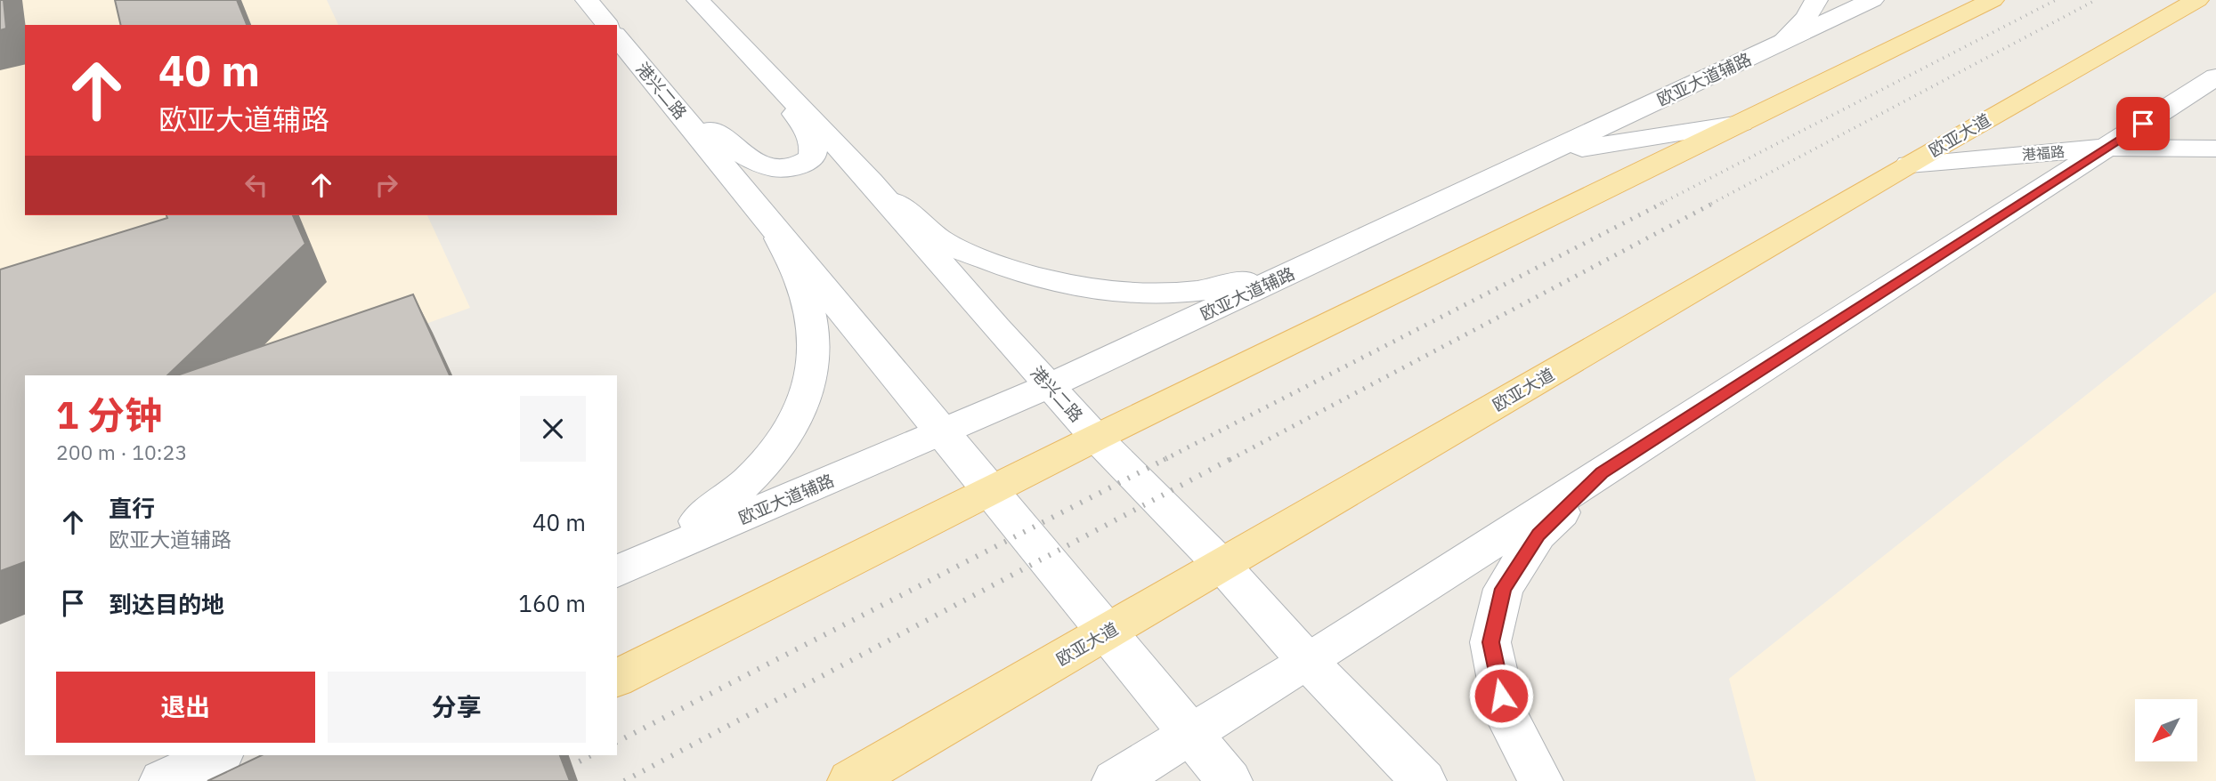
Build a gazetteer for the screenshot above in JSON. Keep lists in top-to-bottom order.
{
  "streets": {
    "main road": ["欧亚大道"],
    "street": ["欧亚大道辅路", "港兴二路", "港福路"]
  },
  "crossings": [
    ["欧亚大道辅路", "港兴二路"],
    ["港兴二路", "欧亚大道"],
    ["欧亚大道", "港福路"]
  ],
  "north": "bottom left",
  "page": {
    "turn": ["40 m", "欧亚大道辅路"],
    "heading": ["1 分钟", "200 m · 10:23"],
    "list": [
      {
        "name": "直行",
        "note": "欧亚大道辅路",
        "value": "40 m"
      },
      {
        "name": "到达目的地",
        "value": "160 m"
      }
    ],
    "buttons": ["退出", "分享"]
  }
}
